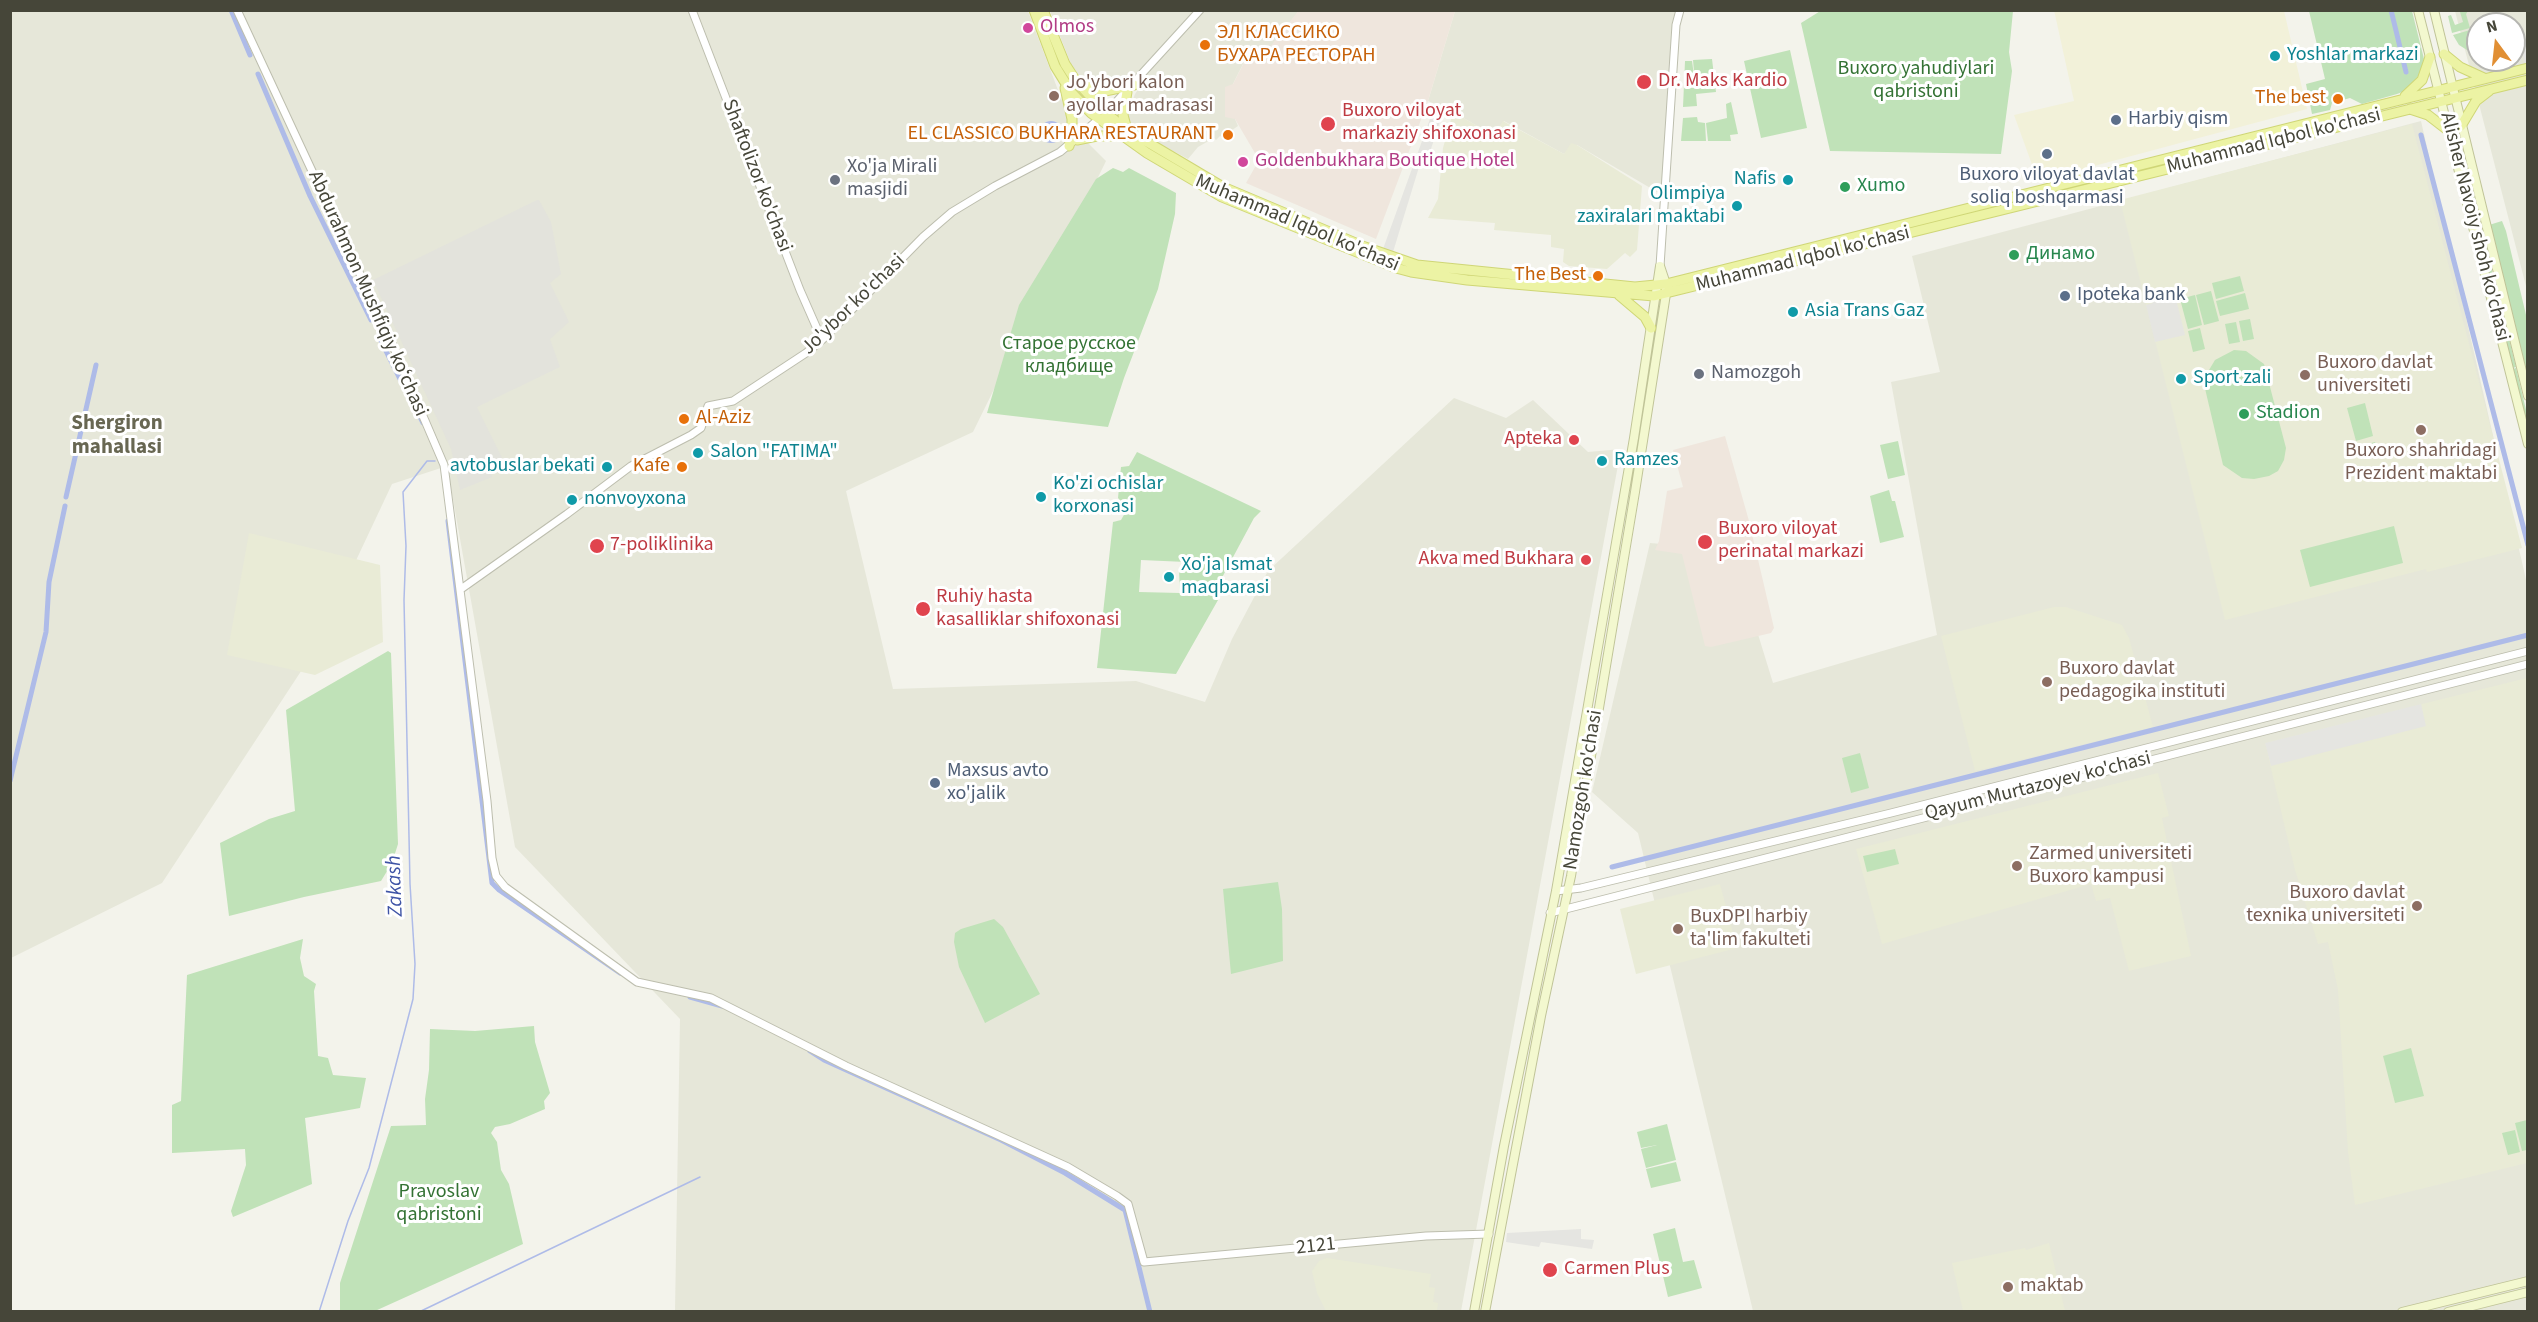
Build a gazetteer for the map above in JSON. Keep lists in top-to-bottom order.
{
  "streets": {
    "main road": [
      "Muhammad Iqbol ko'chasi",
      "Alisher Navoiy shoh ko'chasi",
      "Jo'ybor ko'chasi",
      "Namozgoh ko'chasi"
    ],
    "street": [
      "Shaftolizor ko'chasi",
      "Abdurahmon Mushfiqiy koʻchasi",
      "Qayum Murtazoyev ko'chasi",
      "2121"
    ]
  },
  "crossings": [
    ["Muhammad Iqbol ko'chasi", "Alisher Navoiy shoh ko'chasi"],
    ["Muhammad Iqbol ko'chasi", "Jo'ybor ko'chasi"],
    ["Muhammad Iqbol ko'chasi", "Namozgoh ko'chasi"],
    ["Shaftolizor ko'chasi", "Jo'ybor ko'chasi"],
    ["Abdurahmon Mushfiqiy koʻchasi", "Jo'ybor ko'chasi"],
    ["Abdurahmon Mushfiqiy koʻchasi", "2121"],
    ["Qayum Murtazoyev ko'chasi", "Namozgoh ko'chasi"],
    ["Namozgoh ko'chasi", "2121"]
  ],
  "districts": ["Shergiron mahallasi"],
  "water": ["Zakash"],
  "parks": ["Buxoro yahudiylari qabristoni", "Старое русское кладбище", "Pravoslav qabristoni"],
  "places": [
    "Olmos",
    "ЭЛ КЛАССИКО БУХАРА РЕСТОРАН",
    "Yoshlar markazi",
    "Dr. Maks Kardio",
    "Jo'ybori kalon ayollar madrasasi",
    "The best",
    "Harbiy qism",
    "Buxoro viloyat markaziy shifoxonasi",
    "EL CLASSICO BUKHARA RESTAURANT",
    "Buxoro viloyat davlat soliq boshqarmasi",
    "Goldenbukhara Boutique Hotel",
    "Xo'ja Mirali masjidi",
    "Nafis",
    "Xumo",
    "Olimpiya zaxiralari maktabi",
    "Динамо",
    "The Best",
    "Ipoteka bank",
    "Asia Trans Gaz",
    "Namozgoh",
    "Buxoro davlat universiteti",
    "Sport zali",
    "Stadion",
    "Al-Aziz",
    "Buxoro shahridagi Prezident maktabi",
    "Apteka",
    "Salon \"FATIMA\"",
    "Ramzes",
    "avtobuslar bekati",
    "Kafe",
    "Ko'zi ochislar korxonasi",
    "nonvoyxona",
    "Buxoro viloyat perinatal markazi",
    "7-poliklinika",
    "Akva med Bukhara",
    "Xo'ja Ismat maqbarasi",
    "Ruhiy hasta kasalliklar shifoxonasi",
    "Buxoro davlat pedagogika instituti",
    "Maxsus avto xo'jalik",
    "Zarmed universiteti Buxoro kampusi",
    "Buxoro davlat texnika universiteti",
    "BuxDPI harbiy ta'lim fakulteti",
    "Carmen Plus",
    "maktab"
  ],
  "north": "top"
}
